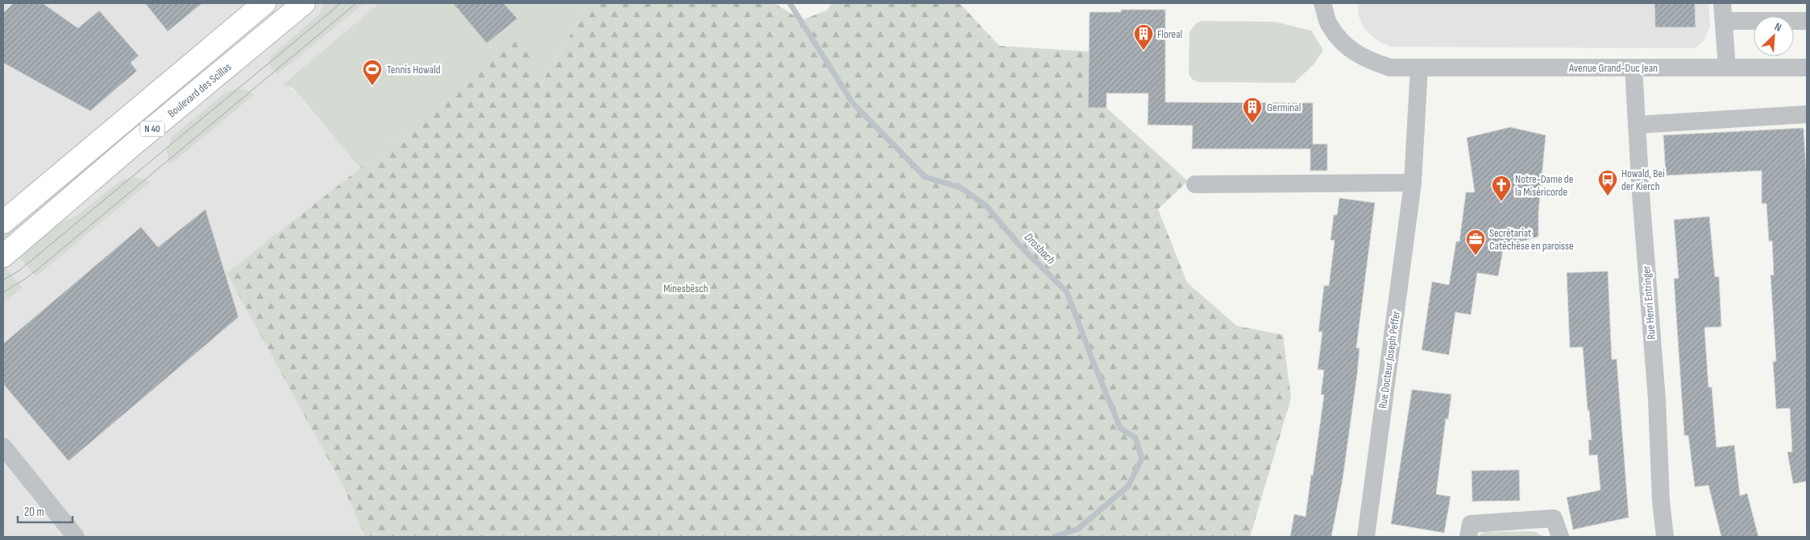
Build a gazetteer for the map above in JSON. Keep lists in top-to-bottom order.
{
  "streets": {
    "main road": ["Boulevard des Scillas", "N 40"],
    "street": ["Avenue Grand-Duc Jean", "Rue Henri Entringer", "Rue Docteur Joseph Peffer"]
  },
  "crossings": [
    ["Avenue Grand-Duc Jean", "Rue Henri Entringer"],
    ["Avenue Grand-Duc Jean", "Rue Docteur Joseph Peffer"]
  ],
  "water": ["Drosbach"],
  "parks": ["Minesbësch"],
  "places": {
    "building": ["Floreal", "Germinal"],
    "sports": ["Tennis Howald"],
    "bus stop": ["Howald, Bei der Kierch"],
    "church": ["Notre-Dame de la Miséricorde"],
    "office": ["Secrétariat Catéchèse en paroisse"]
  },
  "scale_bar": "20 m",
  "north": "top right"
}
